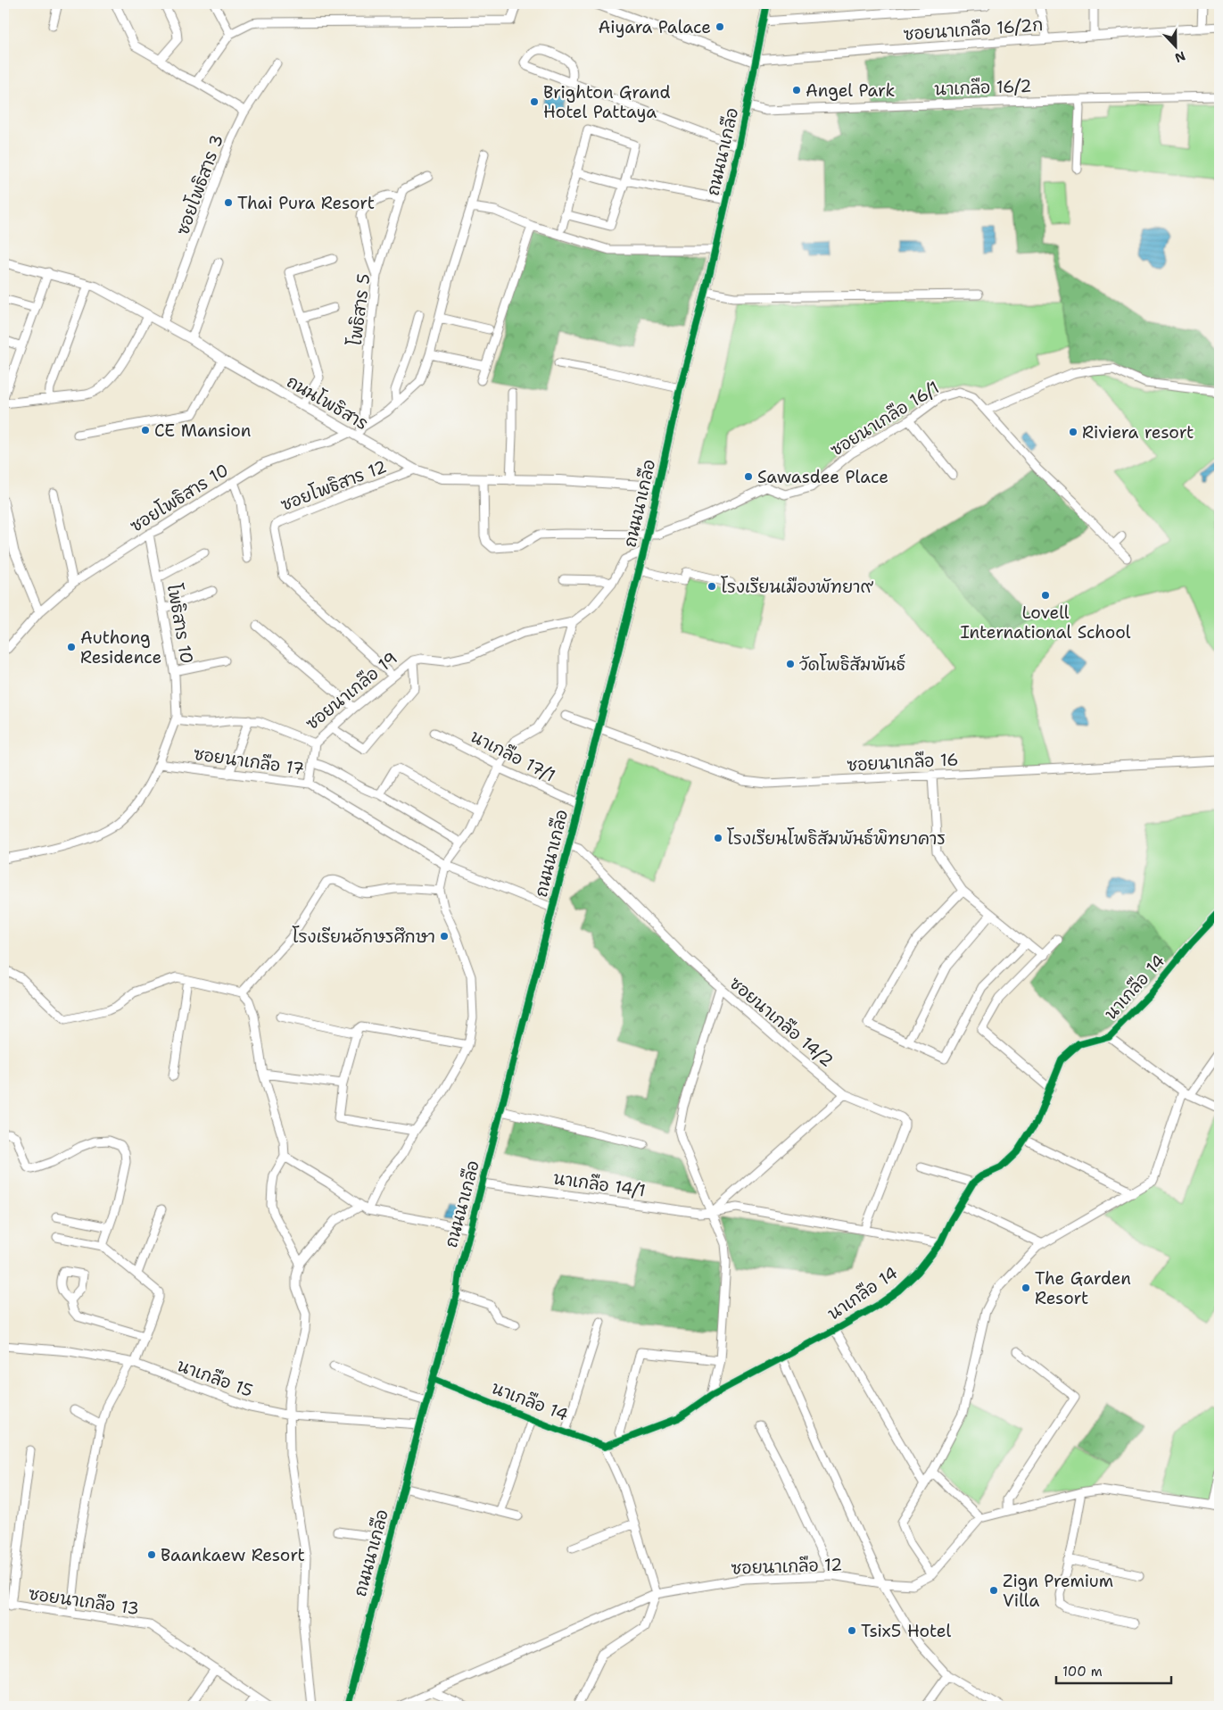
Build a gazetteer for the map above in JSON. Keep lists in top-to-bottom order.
{
  "streets": {
    "street": [
      "ซอยนาเกลือ 16/2ก",
      "นาเกลือ 16/2",
      "ถนนนาเกลือ",
      "ซอยโพธิสาร 3",
      "โพธิสาร 5",
      "ถนนโพธิสาร",
      "ซอยนาเกลือ 16/1",
      "ซอยโพธิสาร 12",
      "ซอยโพธิสาร 10",
      "โพธิสาร 10",
      "ซอยนาเกลือ 19",
      "นาเกลือ 17/1",
      "ซอยนาเกลือ 17",
      "ซอยนาเกลือ 16",
      "นาเกลือ 14",
      "ซอยนาเกลือ 14/2",
      "นาเกลือ 14/1",
      "นาเกลือ 15",
      "ซอยนาเกลือ 12",
      "ซอยนาเกลือ 13"
    ]
  },
  "crossings": [
    ["ซอยนาเกลือ 16/2ก", "ถนนนาเกลือ"],
    ["นาเกลือ 16/2", "ถนนนาเกลือ"],
    ["ถนนนาเกลือ", "ถนนโพธิสาร"],
    ["ถนนนาเกลือ", "ซอยนาเกลือ 16/1"],
    ["ถนนนาเกลือ", "ซอยนาเกลือ 19"],
    ["ถนนนาเกลือ", "นาเกลือ 17/1"],
    ["ถนนนาเกลือ", "ซอยนาเกลือ 17"],
    ["ถนนนาเกลือ", "ซอยนาเกลือ 16"],
    ["ถนนนาเกลือ", "นาเกลือ 14"],
    ["ถนนนาเกลือ", "ซอยนาเกลือ 14/2"],
    ["ถนนนาเกลือ", "นาเกลือ 14/1"],
    ["ถนนนาเกลือ", "นาเกลือ 15"],
    ["ซอยโพธิสาร 3", "ถนนโพธิสาร"],
    ["โพธิสาร 5", "ถนนโพธิสาร"],
    ["โพธิสาร 5", "ซอยโพธิสาร 10"],
    ["ถนนโพธิสาร", "ซอยนาเกลือ 16/1"],
    ["ถนนโพธิสาร", "ซอยโพธิสาร 12"],
    ["ถนนโพธิสาร", "ซอยโพธิสาร 10"],
    ["ซอยโพธิสาร 12", "ซอยนาเกลือ 19"],
    ["ซอยโพธิสาร 10", "โพธิสาร 10"],
    ["โพธิสาร 10", "ซอยนาเกลือ 19"],
    ["นาเกลือ 14", "นาเกลือ 14/1"],
    ["ซอยนาเกลือ 14/2", "นาเกลือ 14/1"]
  ],
  "places": [
    "Aiyara Palace",
    "Angel Park",
    "Brighton Grand Hotel Pattaya",
    "Thai Pura Resort",
    "CE Mansion",
    "Riviera resort",
    "Sawasdee Place",
    "โรงเรียนเมืองพัทยา๙",
    "Lovell International School",
    "Authong Residence",
    "วัดโพธิสัมพันธ์",
    "โรงเรียนโพธิสัมพันธ์พิทยาคาร",
    "โรงเรียนอักษรศึกษา",
    "The Garden Resort",
    "Baankaew Resort",
    "Zign Premium Villa",
    "Tsix5 Hotel"
  ],
  "scale_bar": "100 m",
  "north": "bottom"
}
